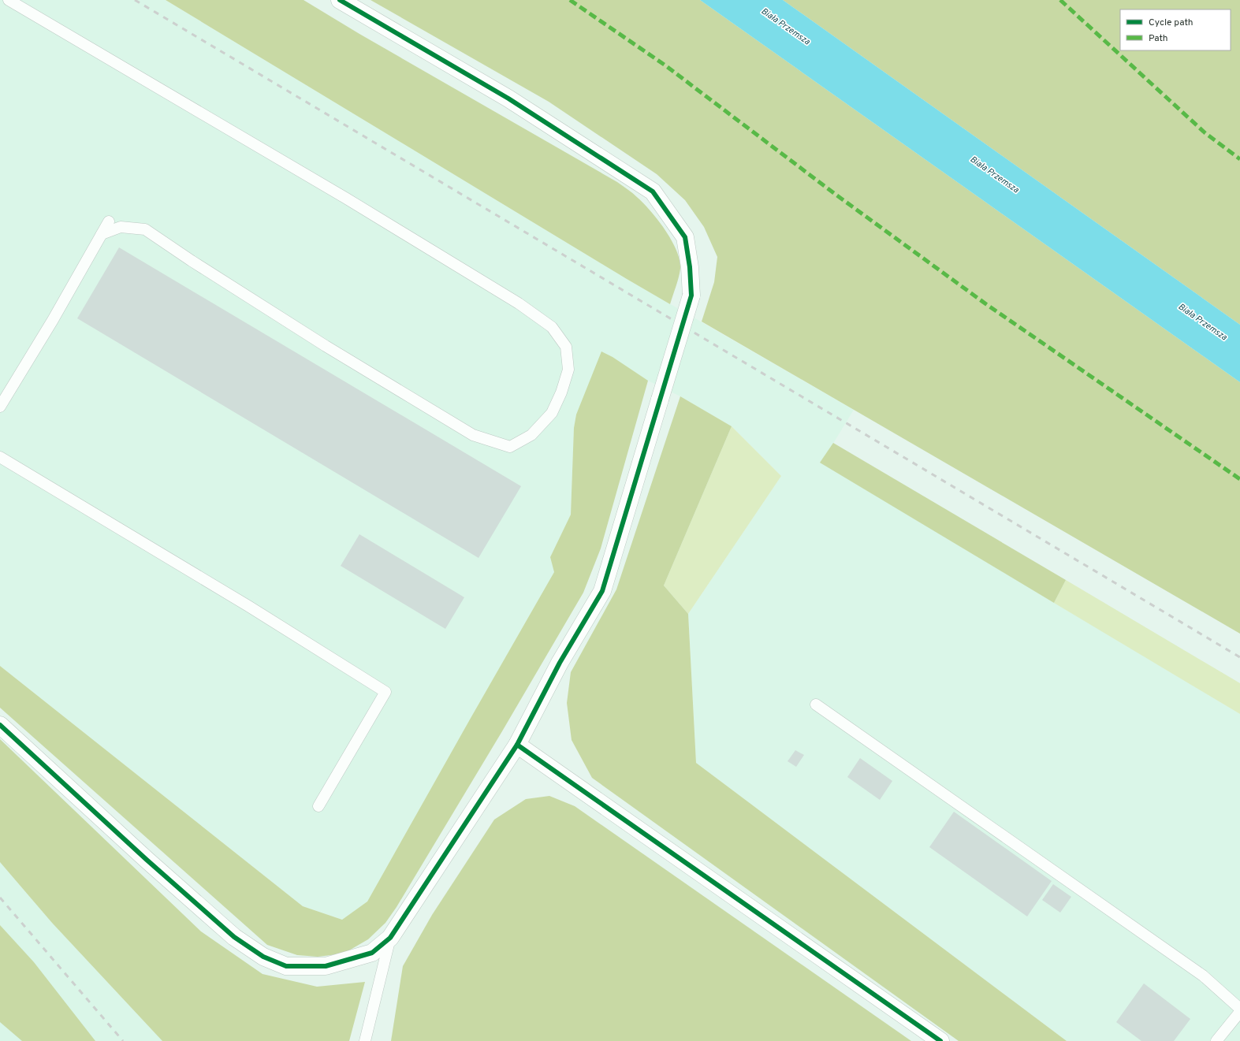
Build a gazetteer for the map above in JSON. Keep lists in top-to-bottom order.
{
  "water": ["Biała Przemsza"],
  "legend": ["Cycle path", "Path"]
}
